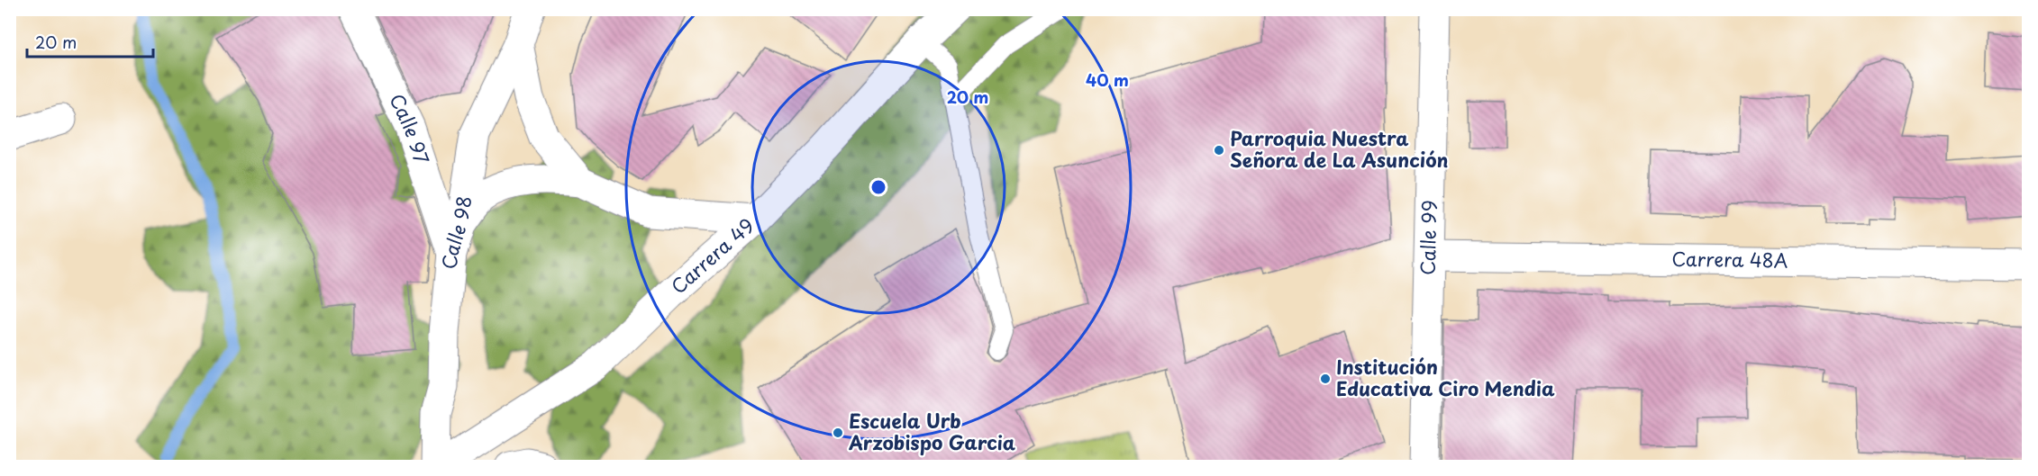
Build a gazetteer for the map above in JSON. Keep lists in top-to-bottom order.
{
  "streets": {
    "street": [
      "Calle 97",
      "Calle 98",
      "Calle 99",
      "Carrera 49",
      "Carrera 48A"
    ]
  },
  "crossings": [
    ["Calle 97", "Calle 98"],
    ["Calle 99", "Carrera 48A"]
  ],
  "places": ["Parroquia Nuestra Señora de La Asunción", "Institución Educativa Ciro Mendia", "Escuela Urb Arzobispo Garcia"],
  "scale_bar": "20 m",
  "rings": ["40 m", "20 m"]
}
